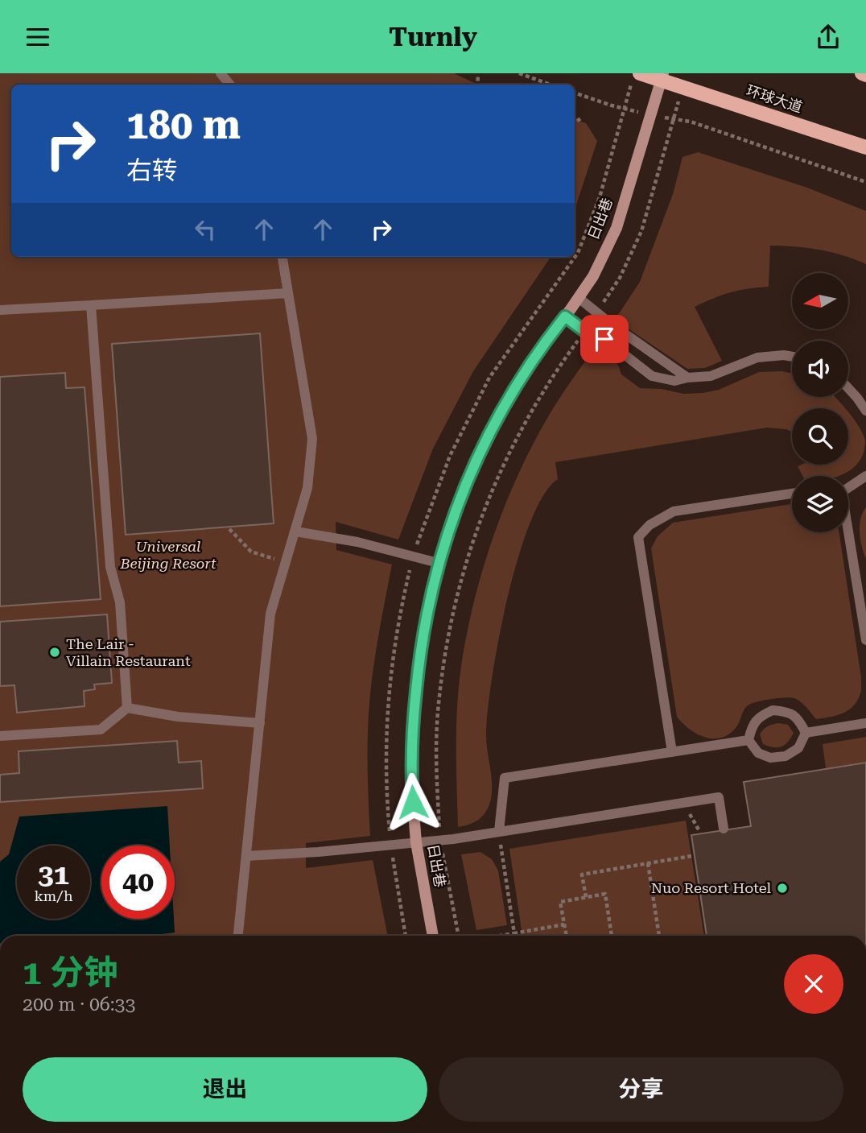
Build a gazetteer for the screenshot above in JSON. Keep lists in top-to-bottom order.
{
  "streets": {
    "main road": ["环球大道"],
    "street": ["日出巷"]
  },
  "crossings": [
    ["环球大道", "日出巷"]
  ],
  "parks": ["Universal Beijing Resort"],
  "places": ["The Lair - Villain Restaurant", "Nuo Resort Hotel"],
  "north": "left",
  "page": {
    "header": "Turnly",
    "turn": ["180 m", "右转"],
    "speed": "31 km/h",
    "limit": "40",
    "heading": ["1 分钟", "200 m · 06:33"],
    "buttons": ["退出", "分享"]
  }
}
